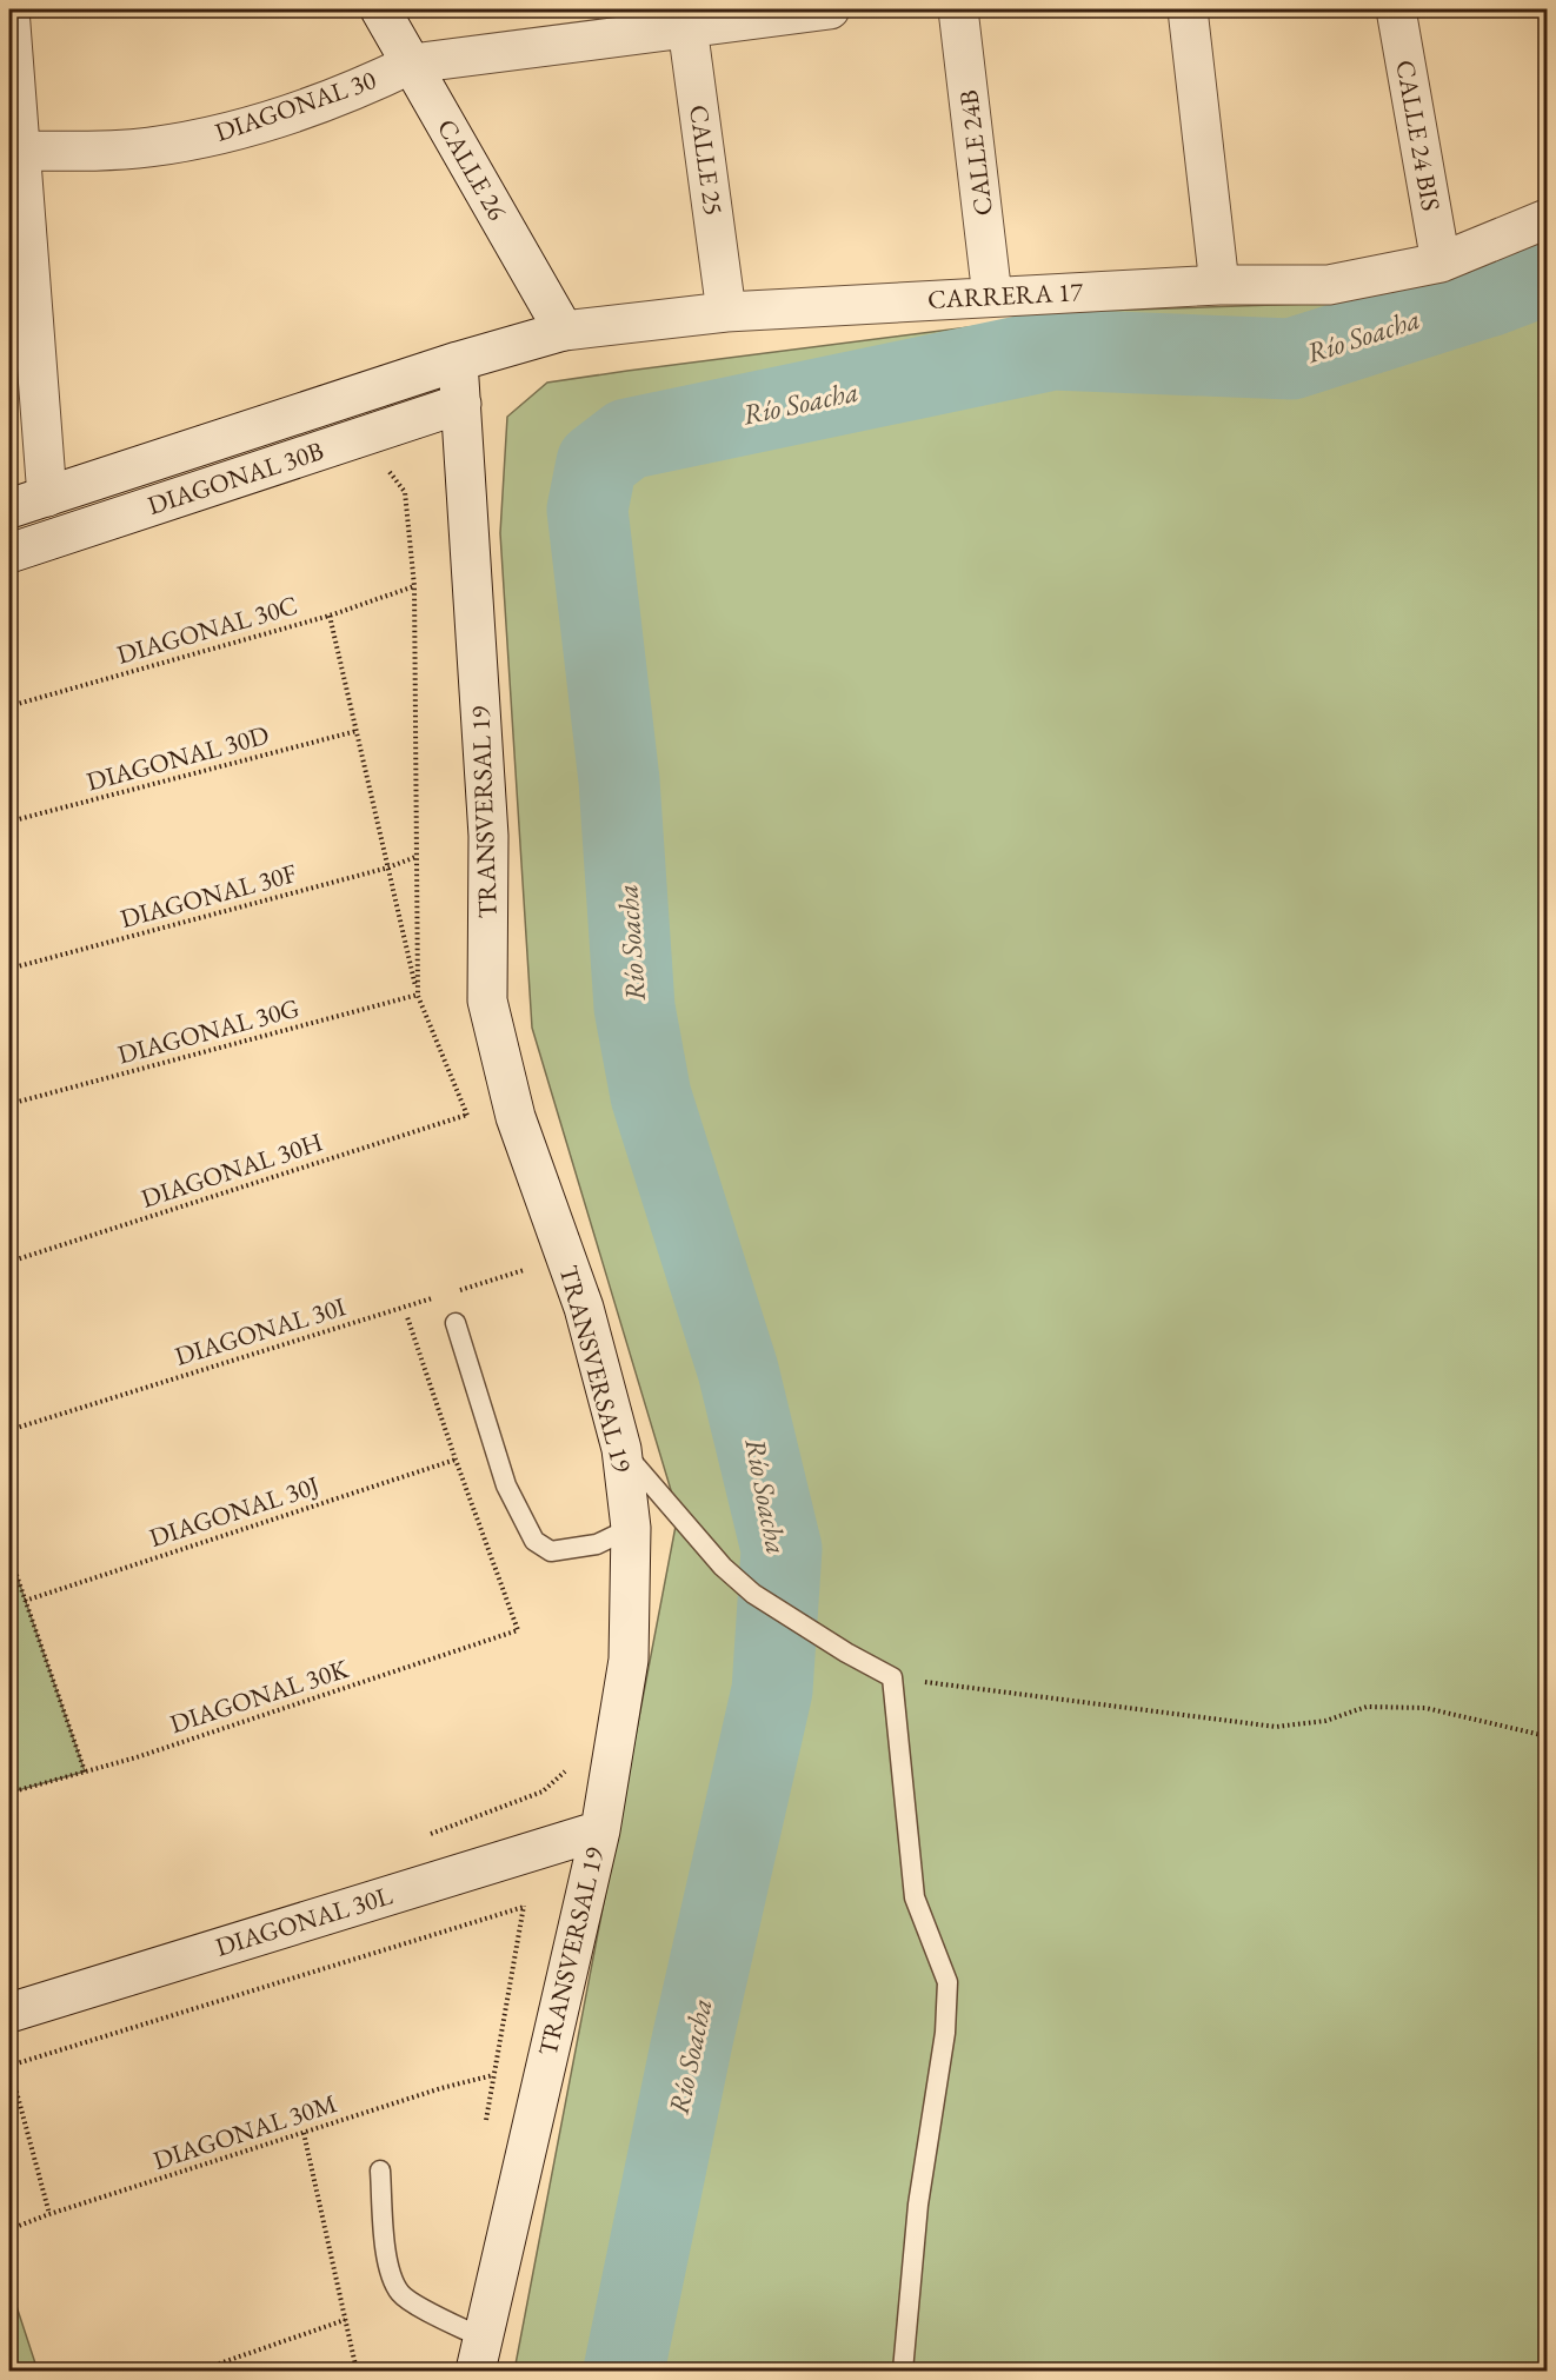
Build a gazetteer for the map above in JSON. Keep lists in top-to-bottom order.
{
  "streets": {
    "street": [
      "DIAGONAL 30",
      "CALLE 24 BIS",
      "CALLE 24B",
      "CALLE 25",
      "CALLE 26",
      "CARRERA 17",
      "DIAGONAL 30B",
      "TRANSVERSAL 19",
      "DIAGONAL 30L"
    ],
    "path": [
      "DIAGONAL 30C",
      "DIAGONAL 30D",
      "DIAGONAL 30F",
      "DIAGONAL 30G",
      "DIAGONAL 30H",
      "DIAGONAL 30I",
      "DIAGONAL 30J",
      "DIAGONAL 30K",
      "DIAGONAL 30M"
    ]
  },
  "crossings": [
    ["DIAGONAL 30", "CALLE 25"],
    ["DIAGONAL 30", "CALLE 26"],
    ["CALLE 24 BIS", "CARRERA 17"],
    ["CALLE 24B", "CARRERA 17"],
    ["CALLE 25", "CARRERA 17"],
    ["CALLE 26", "CARRERA 17"],
    ["CARRERA 17", "DIAGONAL 30B"],
    ["CARRERA 17", "TRANSVERSAL 19"],
    ["DIAGONAL 30B", "TRANSVERSAL 19"],
    ["TRANSVERSAL 19", "DIAGONAL 30L"],
    ["DIAGONAL 30F", "DIAGONAL 30G"],
    ["DIAGONAL 30J", "DIAGONAL 30K"]
  ],
  "water": ["Río Soacha"]
}
